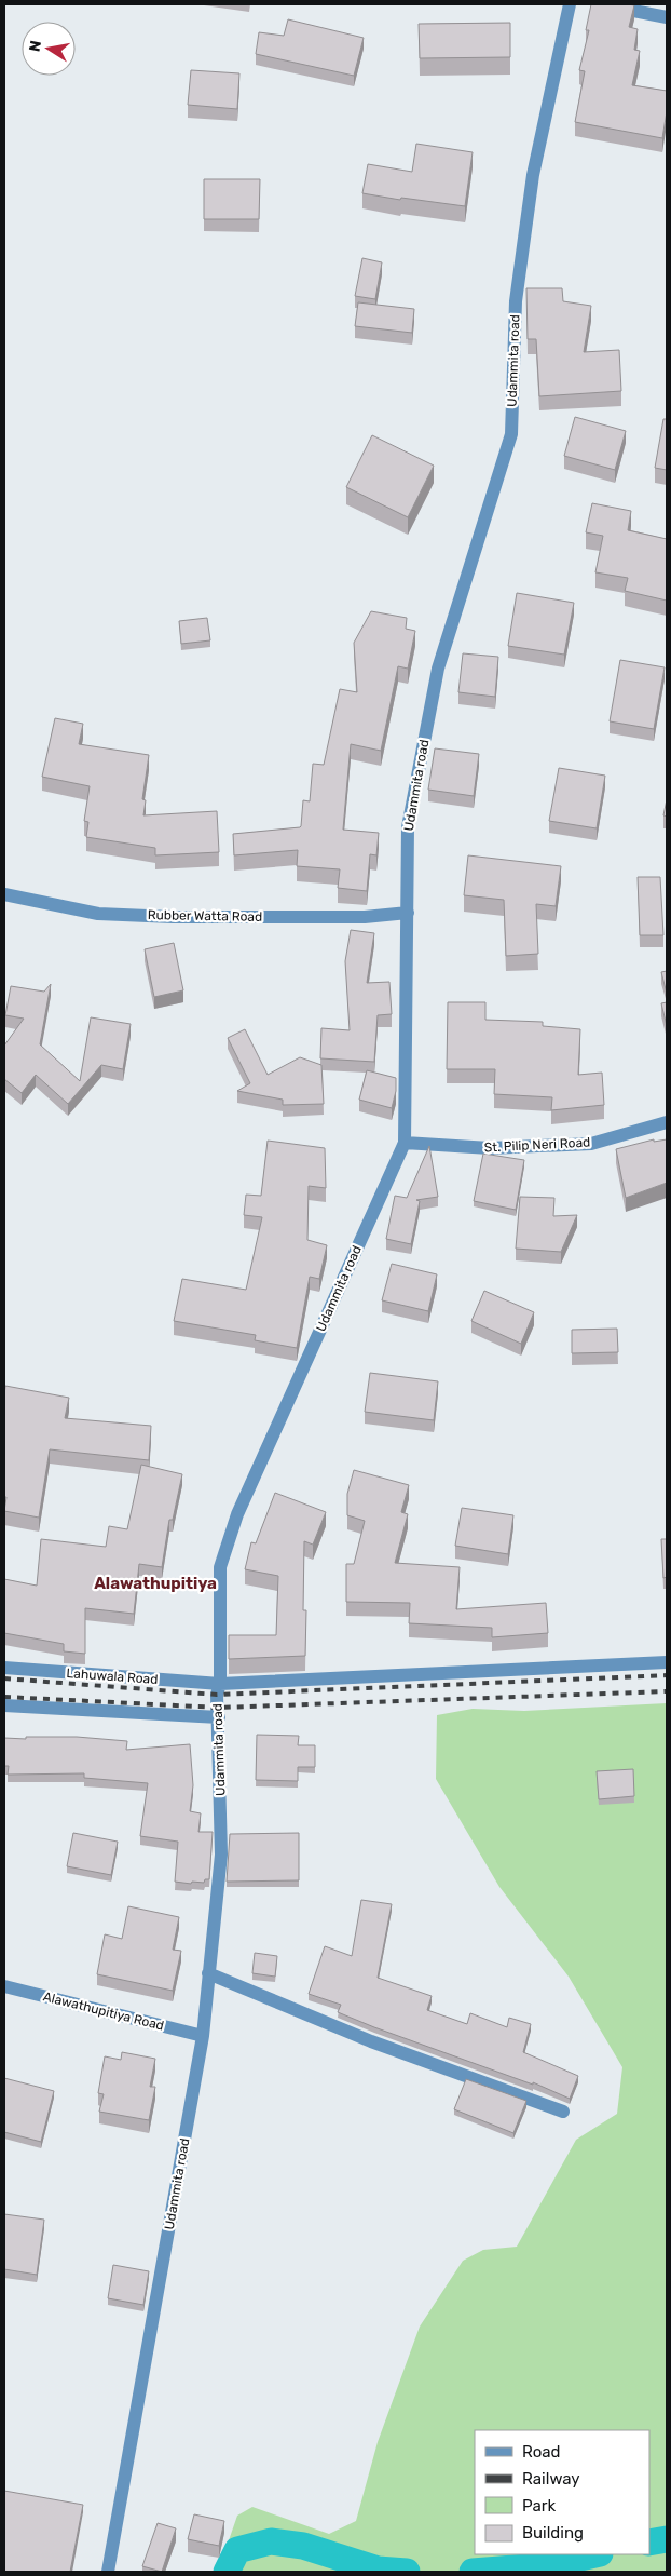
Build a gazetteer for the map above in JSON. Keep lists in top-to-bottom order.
{
  "streets": {
    "street": [
      "Udammita road",
      "Rubber Watta Road",
      "St. Pilip Neri Road",
      "Lahuwala Road",
      "Alawathupitiya Road"
    ]
  },
  "crossings": [
    ["Udammita road", "Rubber Watta Road"],
    ["Udammita road", "St. Pilip Neri Road"],
    ["Udammita road", "Lahuwala Road"],
    ["Udammita road", "Alawathupitiya Road"]
  ],
  "districts": ["Alawathupitiya"],
  "legend": [
    "Road",
    "Railway",
    "Park",
    "Building"
  ],
  "north": "left"
}
